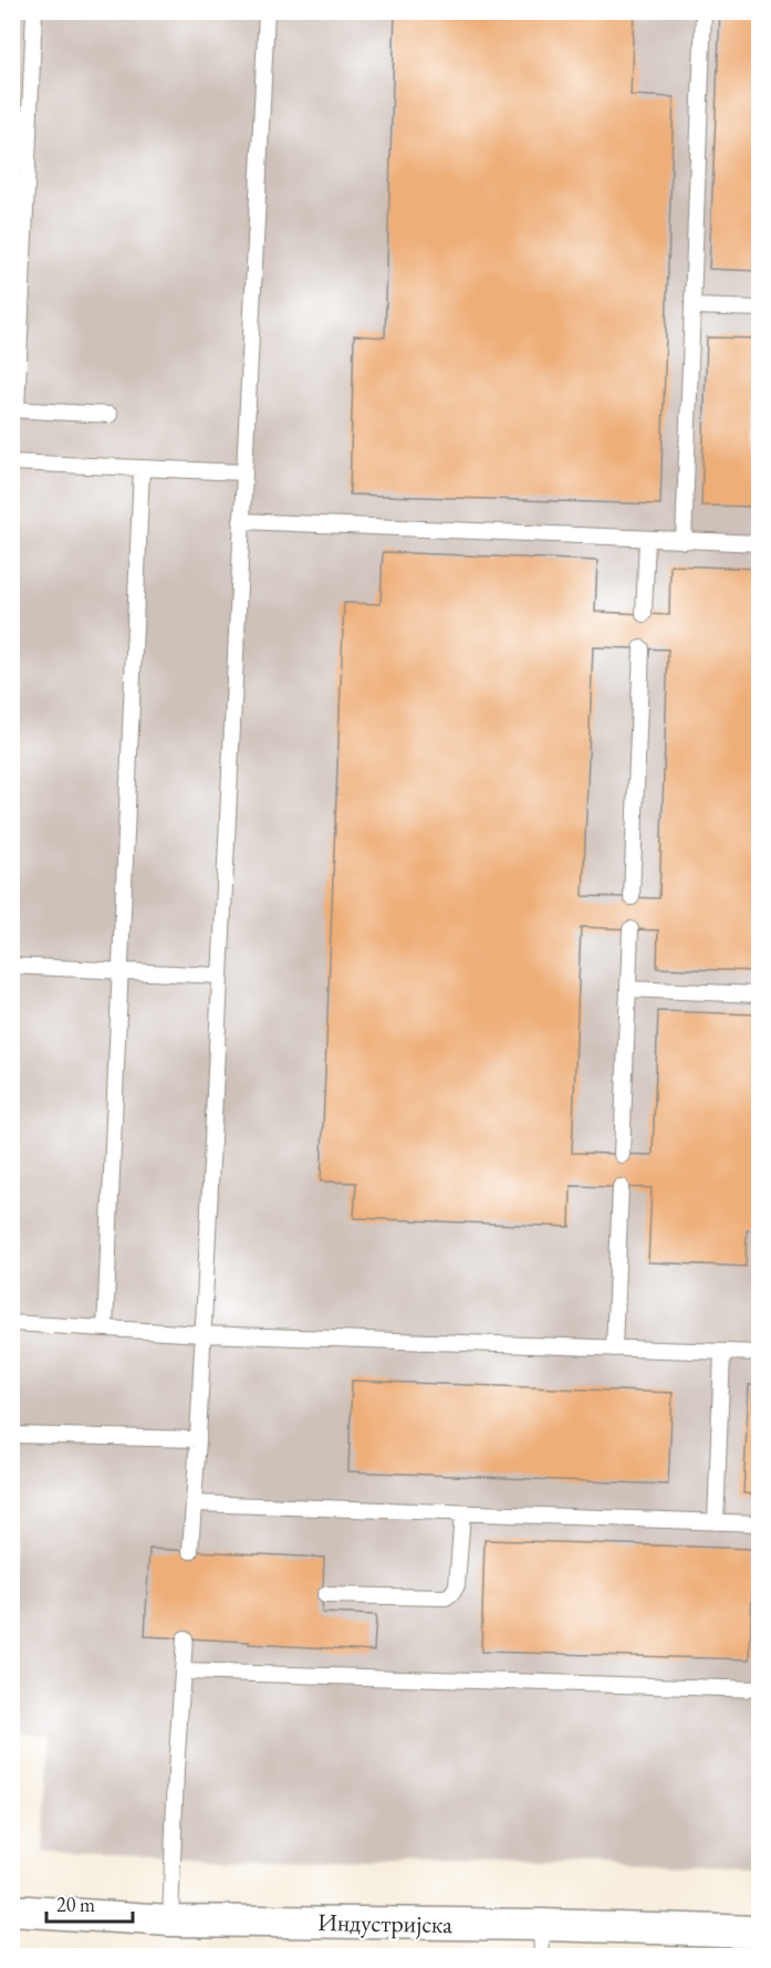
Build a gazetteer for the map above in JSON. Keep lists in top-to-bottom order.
{
  "streets": {
    "street": ["Индустријска"]
  },
  "scale_bar": "20 m"
}
